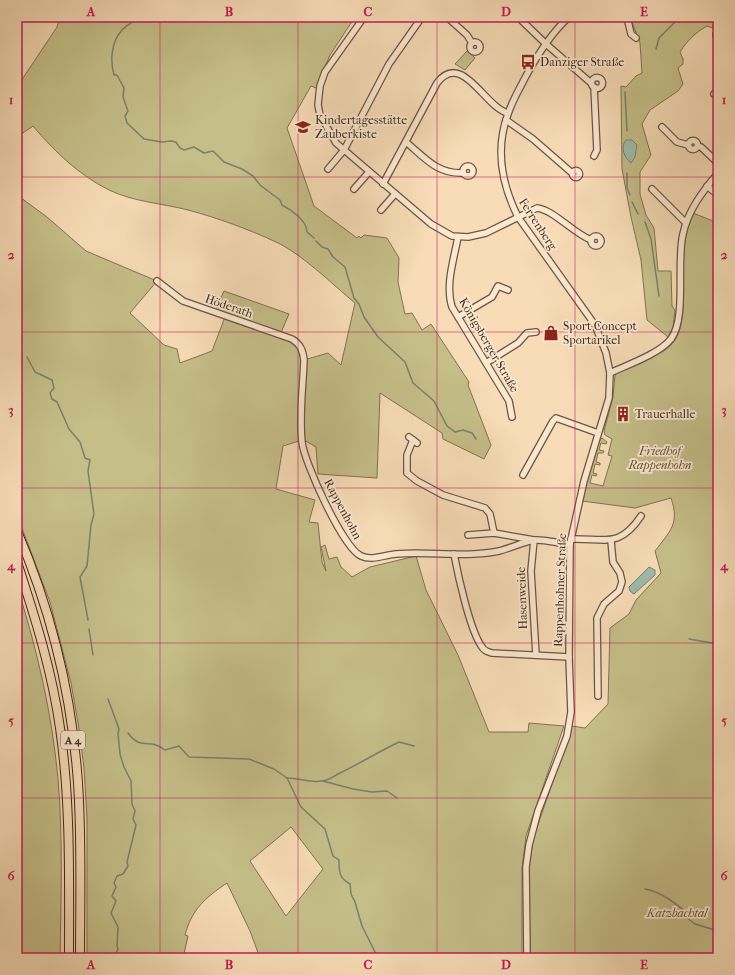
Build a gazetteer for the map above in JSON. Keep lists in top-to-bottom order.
{
  "streets": {
    "highway": ["A 4"],
    "street": [
      "Ferrenberg",
      "Höderath",
      "Königsberger Straße",
      "Rappenhohn",
      "Rappenhohner Straße",
      "Hasenweide"
    ]
  },
  "crossings": [
    ["Ferrenberg", "Rappenhohner Straße"],
    ["Höderath", "Rappenhohn"],
    ["Rappenhohn", "Rappenhohner Straße"],
    ["Rappenhohn", "Hasenweide"]
  ],
  "parks": ["Friedhof Rappenhohn", "Katzbachtal"],
  "places": {
    "bus stop": ["Danziger Straße"],
    "school or university": ["Kindertagesstätte Zauberkiste"],
    "shop": ["Sport Concept Sportarikel"],
    "building": ["Trauerhalle"]
  },
  "grid": {
    "columns": [
      "A",
      "B",
      "C",
      "D",
      "E"
    ],
    "rows": [
      "1",
      "2",
      "3",
      "4",
      "5",
      "6"
    ]
  }
}
